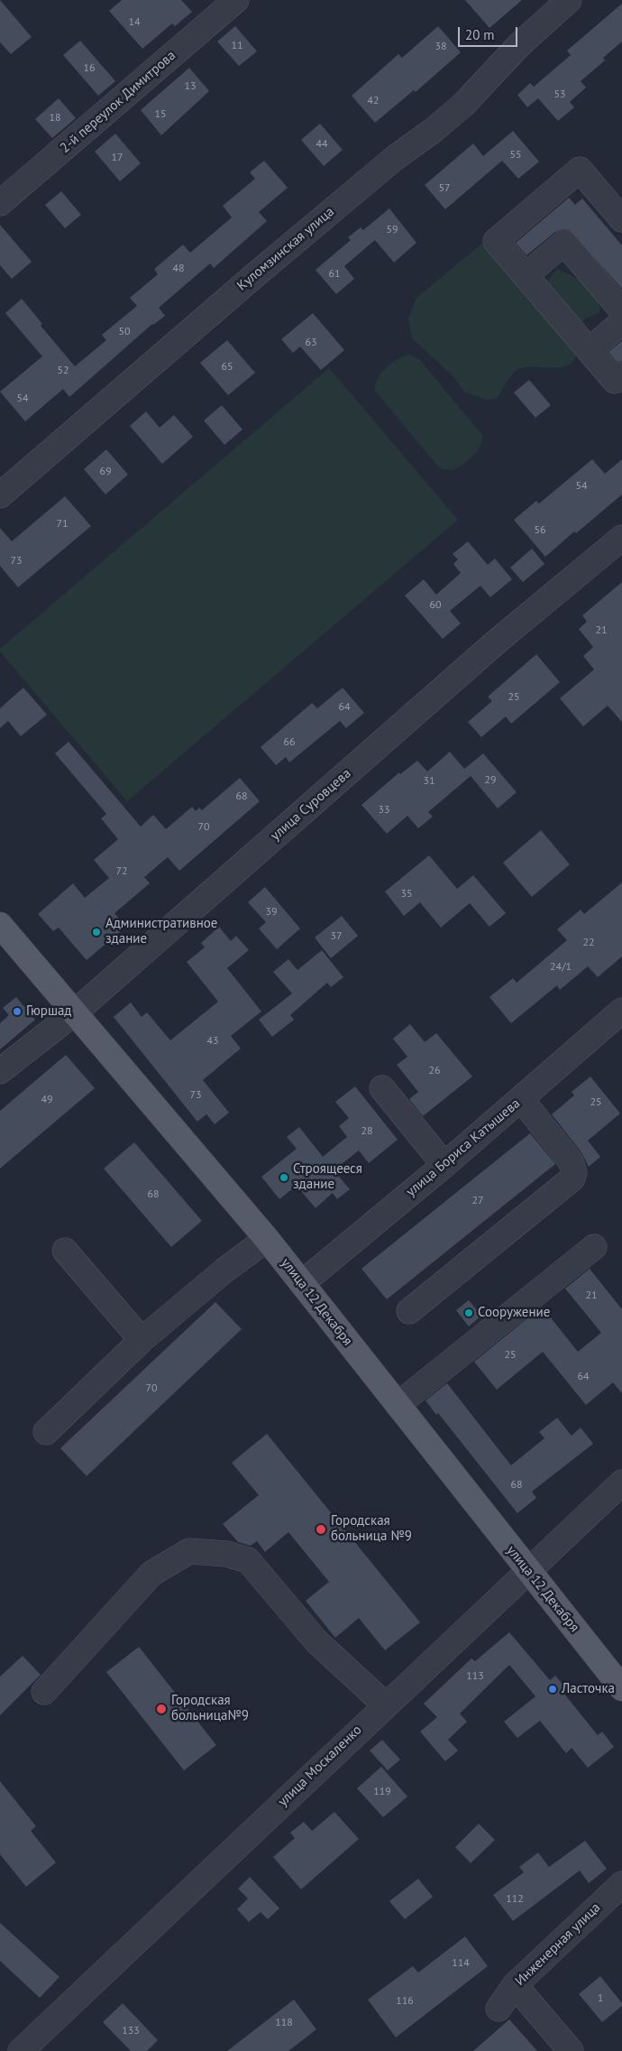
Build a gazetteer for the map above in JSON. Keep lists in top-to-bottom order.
{
  "streets": {
    "main road": ["улица 12 Декабря"],
    "street": [
      "2-й переулок Димитрова",
      "Куломзинская улица",
      "улица Суровцева",
      "улица Бориса Катышева",
      "улица Москаленко",
      "Инженерная улица"
    ]
  },
  "crossings": [
    ["улица Суровцева", "улица 12 Декабря"],
    ["улица Бориса Катышева", "улица 12 Декабря"],
    ["улица 12 Декабря", "улица Москаленко"]
  ],
  "places": [
    "Административное здание",
    "Гюршад",
    "Строящееся здание",
    "Сооружение",
    "Городская больница №9",
    "Ласточка",
    "Городская больница№9"
  ],
  "house_numbers": [
    "14",
    "11",
    "38",
    "16",
    "13",
    "53",
    "42",
    "15",
    "18",
    "44",
    "55",
    "17",
    "57",
    "59",
    "48",
    "61",
    "50",
    "63",
    "65",
    "52",
    "54",
    "69",
    "54",
    "71",
    "56",
    "73",
    "60",
    "21",
    "25",
    "64",
    "66",
    "29",
    "31",
    "68",
    "33",
    "70",
    "72",
    "35",
    "39",
    "37",
    "22",
    "24/1",
    "43",
    "26",
    "73",
    "49",
    "25",
    "28",
    "68",
    "27",
    "21",
    "25",
    "64",
    "70",
    "68",
    "113",
    "119",
    "112",
    "114",
    "1",
    "116",
    "118",
    "133"
  ],
  "scale_bar": "20 m"
}
